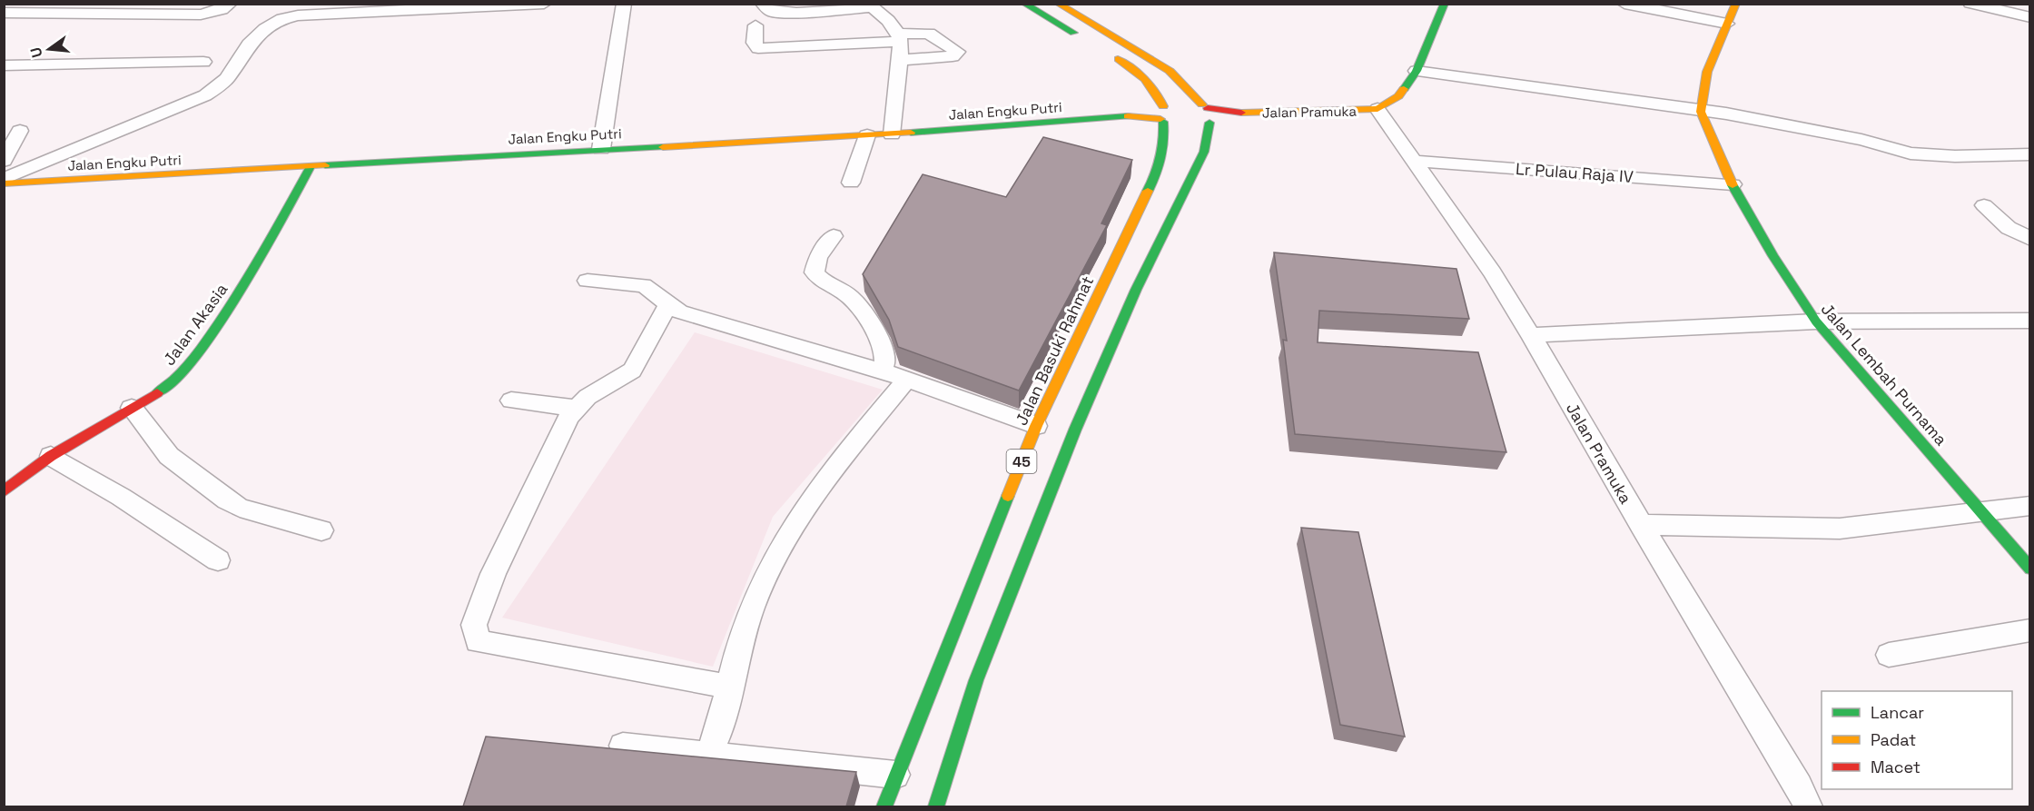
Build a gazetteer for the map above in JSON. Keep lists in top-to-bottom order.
{
  "streets": {
    "main road": [
      "Jalan Engku Putri",
      "Jalan Pramuka",
      "Jalan Akasia",
      "Jalan Basuki Rahmat",
      "Jalan Lembah Purnama",
      "45"
    ],
    "street": ["Lr Pulau Raja IV"]
  },
  "crossings": [
    ["Jalan Engku Putri", "Jalan Akasia"],
    ["Jalan Engku Putri", "Jalan Basuki Rahmat"],
    ["Jalan Pramuka", "Lr Pulau Raja IV"],
    ["Jalan Pramuka", "45"],
    ["Lr Pulau Raja IV", "Jalan Lembah Purnama"]
  ],
  "legend": ["Lancar", "Padat", "Macet"],
  "north": "left"
}
